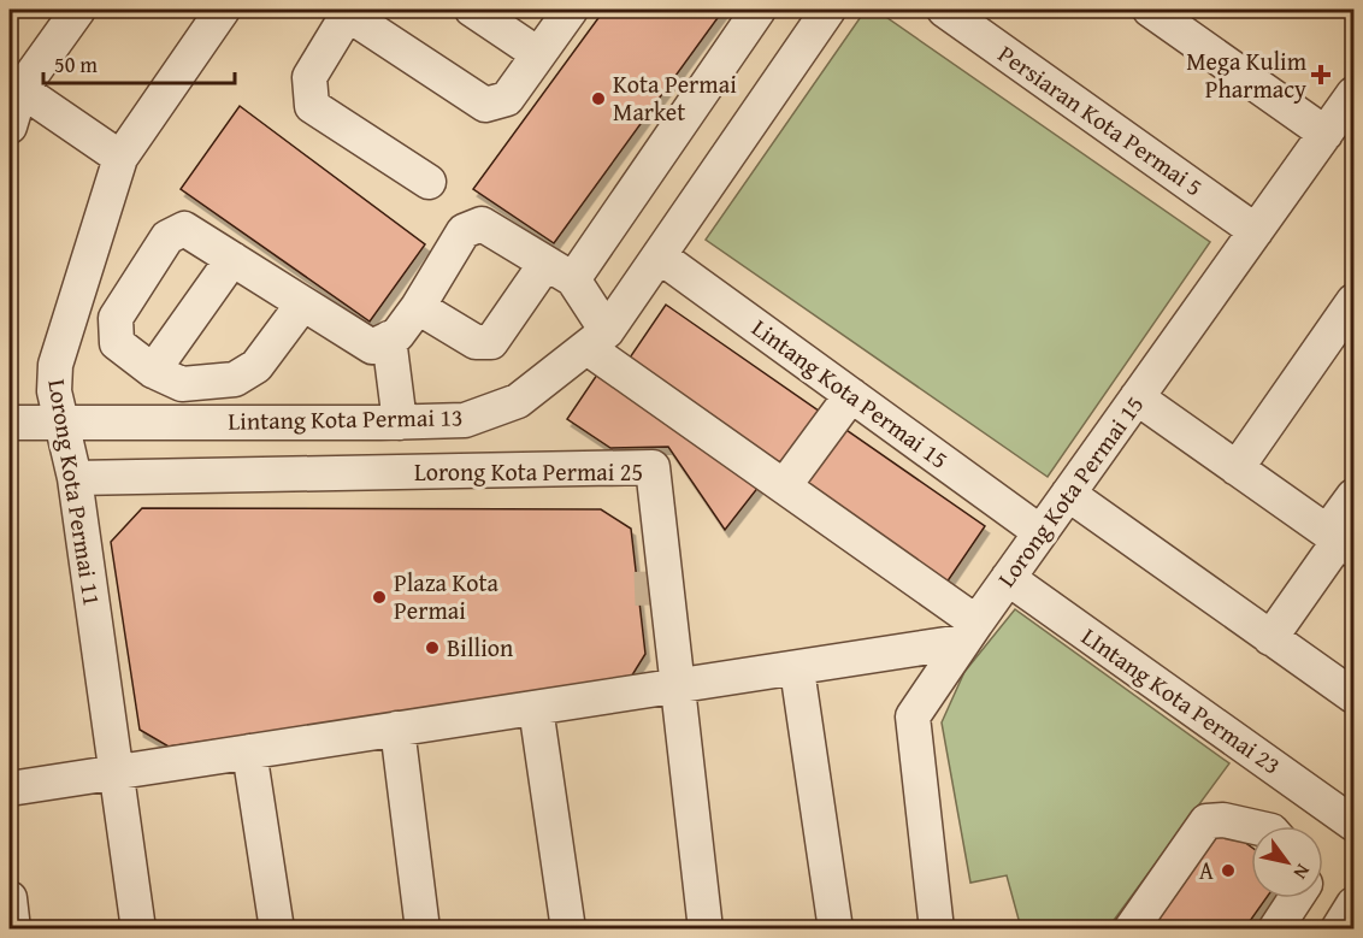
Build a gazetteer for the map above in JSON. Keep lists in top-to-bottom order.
{
  "streets": {
    "street": [
      "Persiaran Kota Permai 5",
      "Lintang Kota Permai 15",
      "Lintang Kota Permai 13",
      "Lorong Kota Permai 25",
      "Lorong Kota Permai 15",
      "Lorong Kota Permai 11",
      "LIntang Kota Permai 23"
    ]
  },
  "crossings": [
    ["Persiaran Kota Permai 5", "Lorong Kota Permai 15"],
    ["Lintang Kota Permai 15", "Lintang Kota Permai 13"],
    ["Lintang Kota Permai 15", "Lorong Kota Permai 15"],
    ["Lintang Kota Permai 13", "Lorong Kota Permai 11"],
    ["Lorong Kota Permai 25", "Lorong Kota Permai 11"],
    ["Lorong Kota Permai 15", "LIntang Kota Permai 23"]
  ],
  "places": {
    "health": ["Mega Kulim Pharmacy"],
    "other": [
      "Kota Permai Market",
      "Plaza Kota Permai",
      "Billion",
      "A"
    ]
  },
  "scale_bar": "50 m",
  "north": "bottom right"
}
